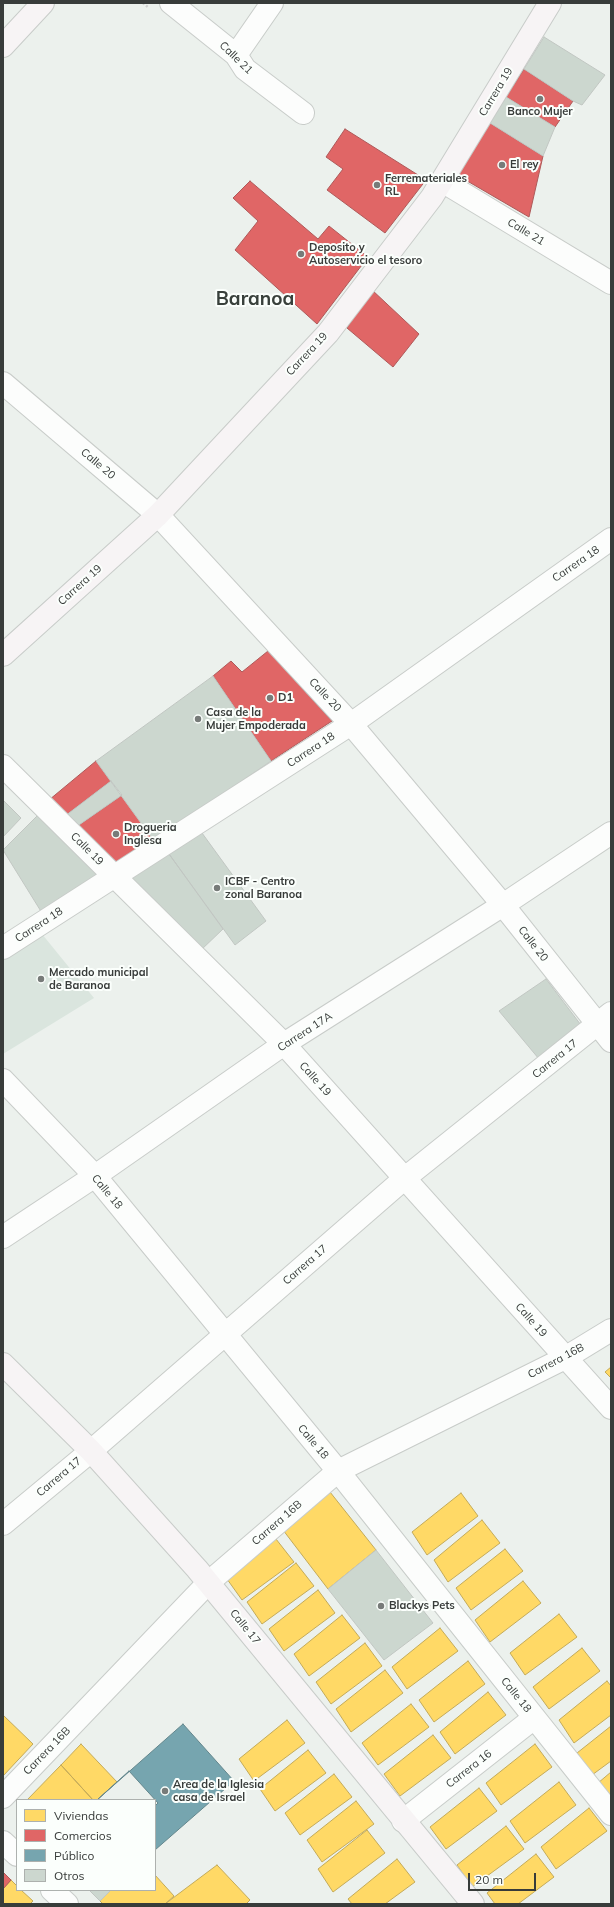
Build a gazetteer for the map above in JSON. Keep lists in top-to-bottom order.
{
  "streets": {
    "main road": ["Carrera 19", "Calle 17"],
    "street": [
      "Calle 21",
      "Calle 20",
      "Carrera 18",
      "Calle 19",
      "Carrera 17A",
      "Carrera 17",
      "Calle 18",
      "Carrera 16B",
      "Carrera 16"
    ]
  },
  "crossings": [
    ["Calle 21", "Carrera 19"],
    ["Carrera 19", "Calle 20"],
    ["Calle 20", "Carrera 18"],
    ["Calle 20", "Carrera 17A"],
    ["Calle 20", "Carrera 17"],
    ["Carrera 18", "Calle 19"],
    ["Calle 19", "Carrera 17A"],
    ["Calle 19", "Carrera 17"],
    ["Calle 19", "Carrera 16B"],
    ["Carrera 17A", "Calle 18"],
    ["Carrera 17", "Calle 18"],
    ["Carrera 17", "Calle 17"],
    ["Calle 18", "Carrera 16B"],
    ["Calle 18", "Carrera 16"],
    ["Carrera 16B", "Calle 17"],
    ["Calle 17", "Carrera 16"]
  ],
  "districts": ["Baranoa"],
  "places": [
    "Banco Mujer",
    "El rey",
    "Ferremateriales RL",
    "Deposito y Autoservicio el tesoro",
    "D1",
    "Casa de la Mujer Empoderada",
    "Drogueria Inglesa",
    "ICBF - Centro zonal Baranoa",
    "Mercado municipal de Baranoa",
    "Blackys Pets",
    "Area de la Iglesia casa de Israel"
  ],
  "legend": [
    "Viviendas",
    "Comercios",
    "Público",
    "Otros"
  ],
  "scale_bar": "20 m"
}
